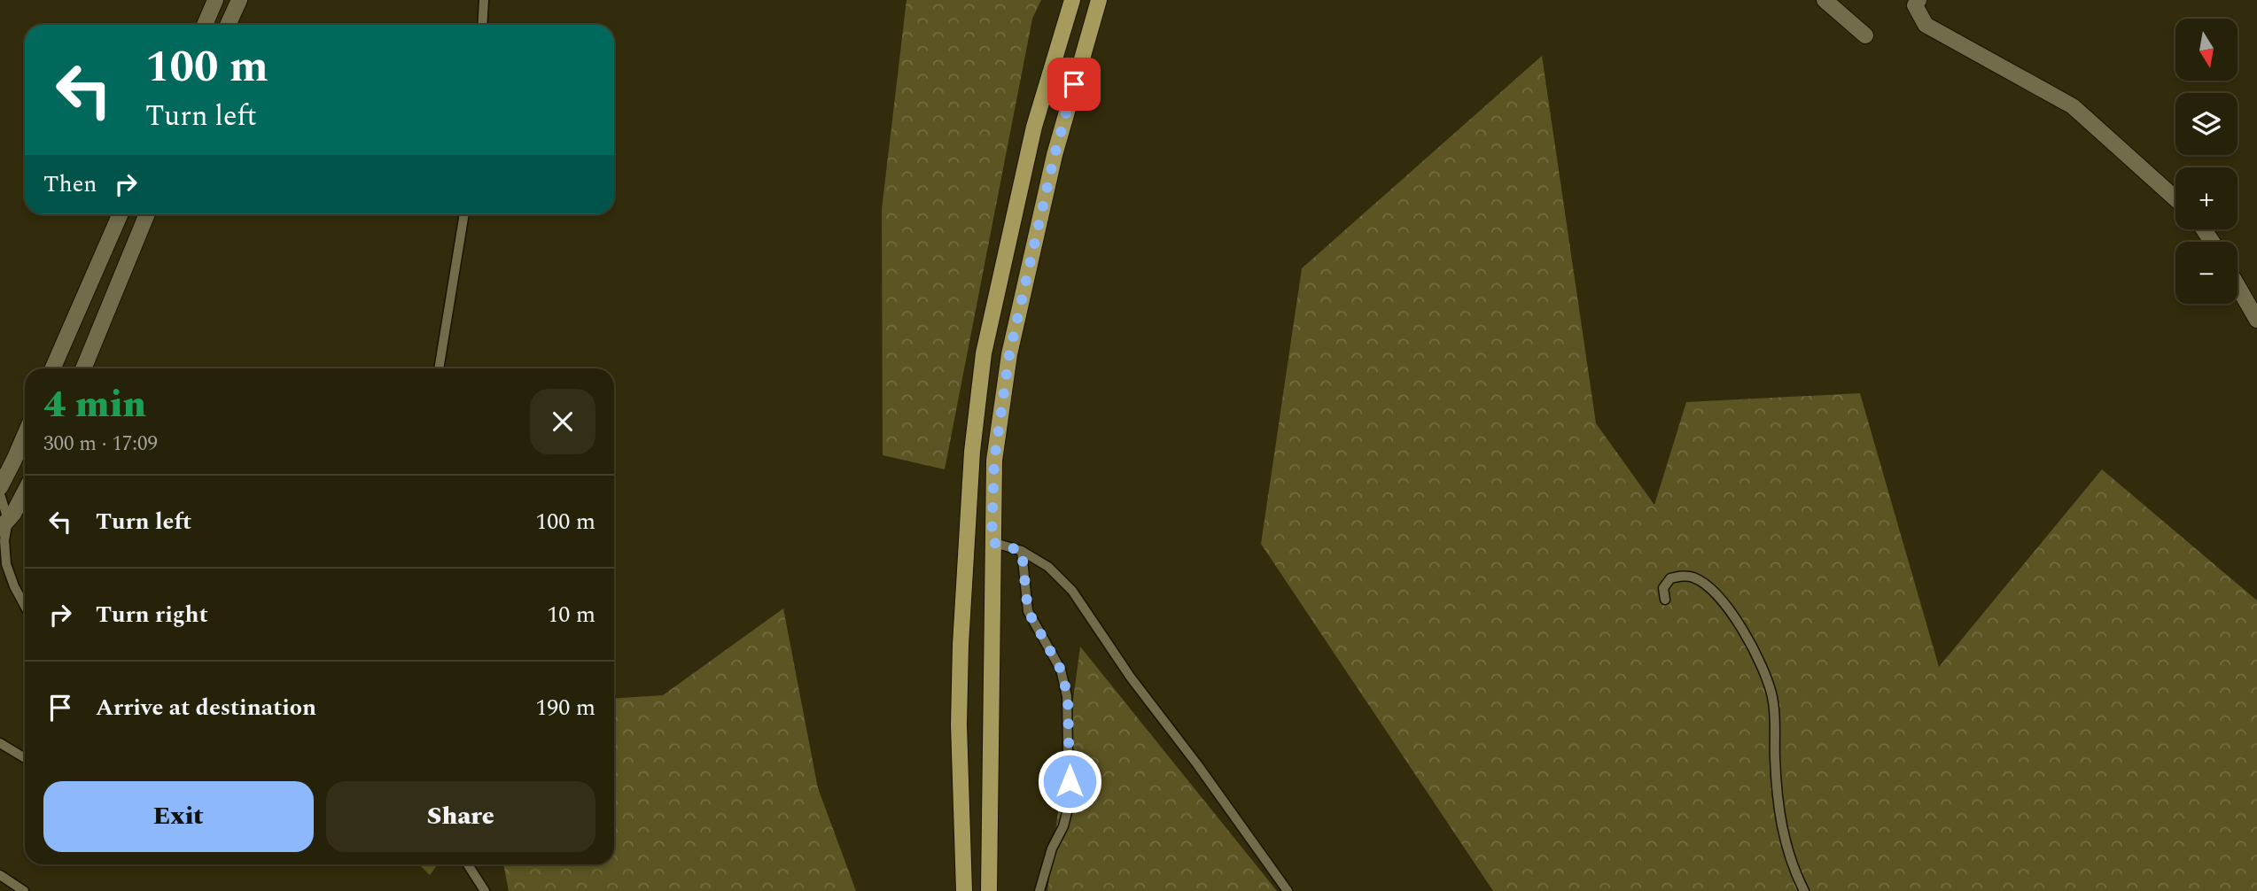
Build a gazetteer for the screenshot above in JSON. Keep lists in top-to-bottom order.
{
  "north": "bottom",
  "page": {
    "map_buttons": ["+", "−"],
    "turn": ["100 m", "Turn left"],
    "then": "Then",
    "heading": ["4 min", "300 m · 17:09"],
    "list": [
      {
        "name": "Turn left",
        "value": "100 m"
      },
      {
        "name": "Turn right",
        "value": "10 m"
      },
      {
        "name": "Arrive at destination",
        "value": "190 m"
      }
    ],
    "buttons": ["Exit", "Share"]
  }
}
